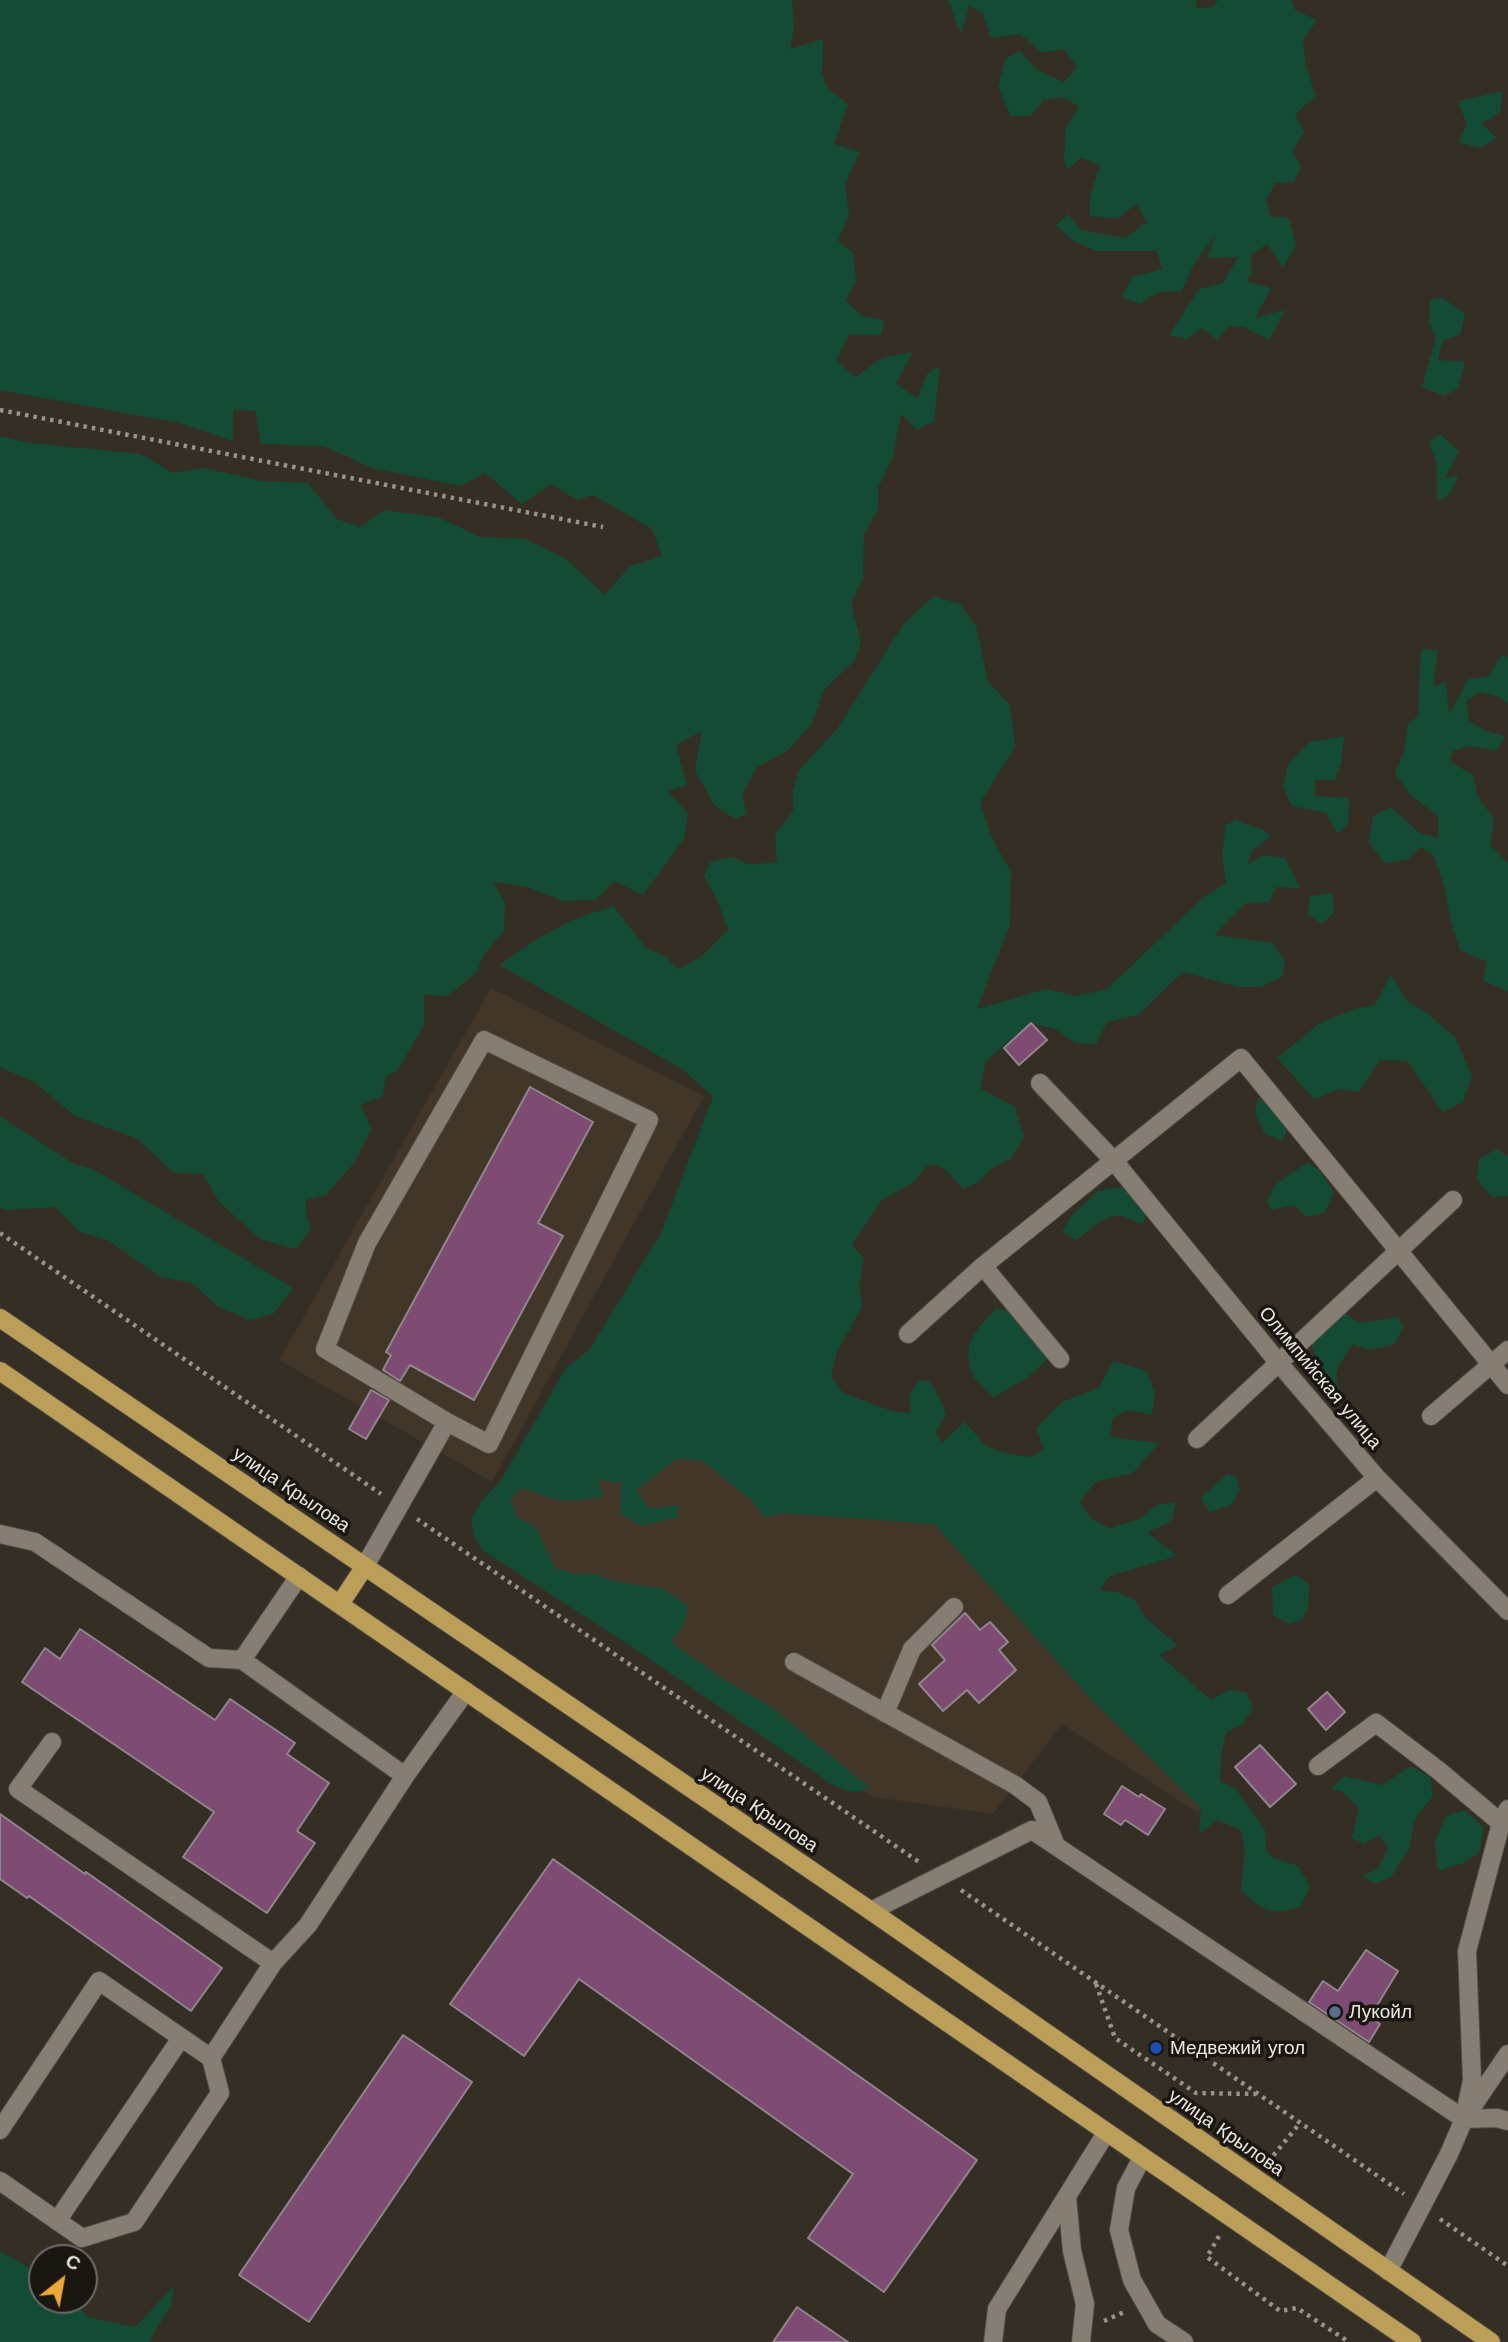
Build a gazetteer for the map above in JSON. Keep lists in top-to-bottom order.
{
  "streets": {
    "main road": ["улица Крылова"],
    "street": ["Олимпийская улица"]
  },
  "places": ["Лукойл", "Медвежий угол"],
  "north": "top right"
}
